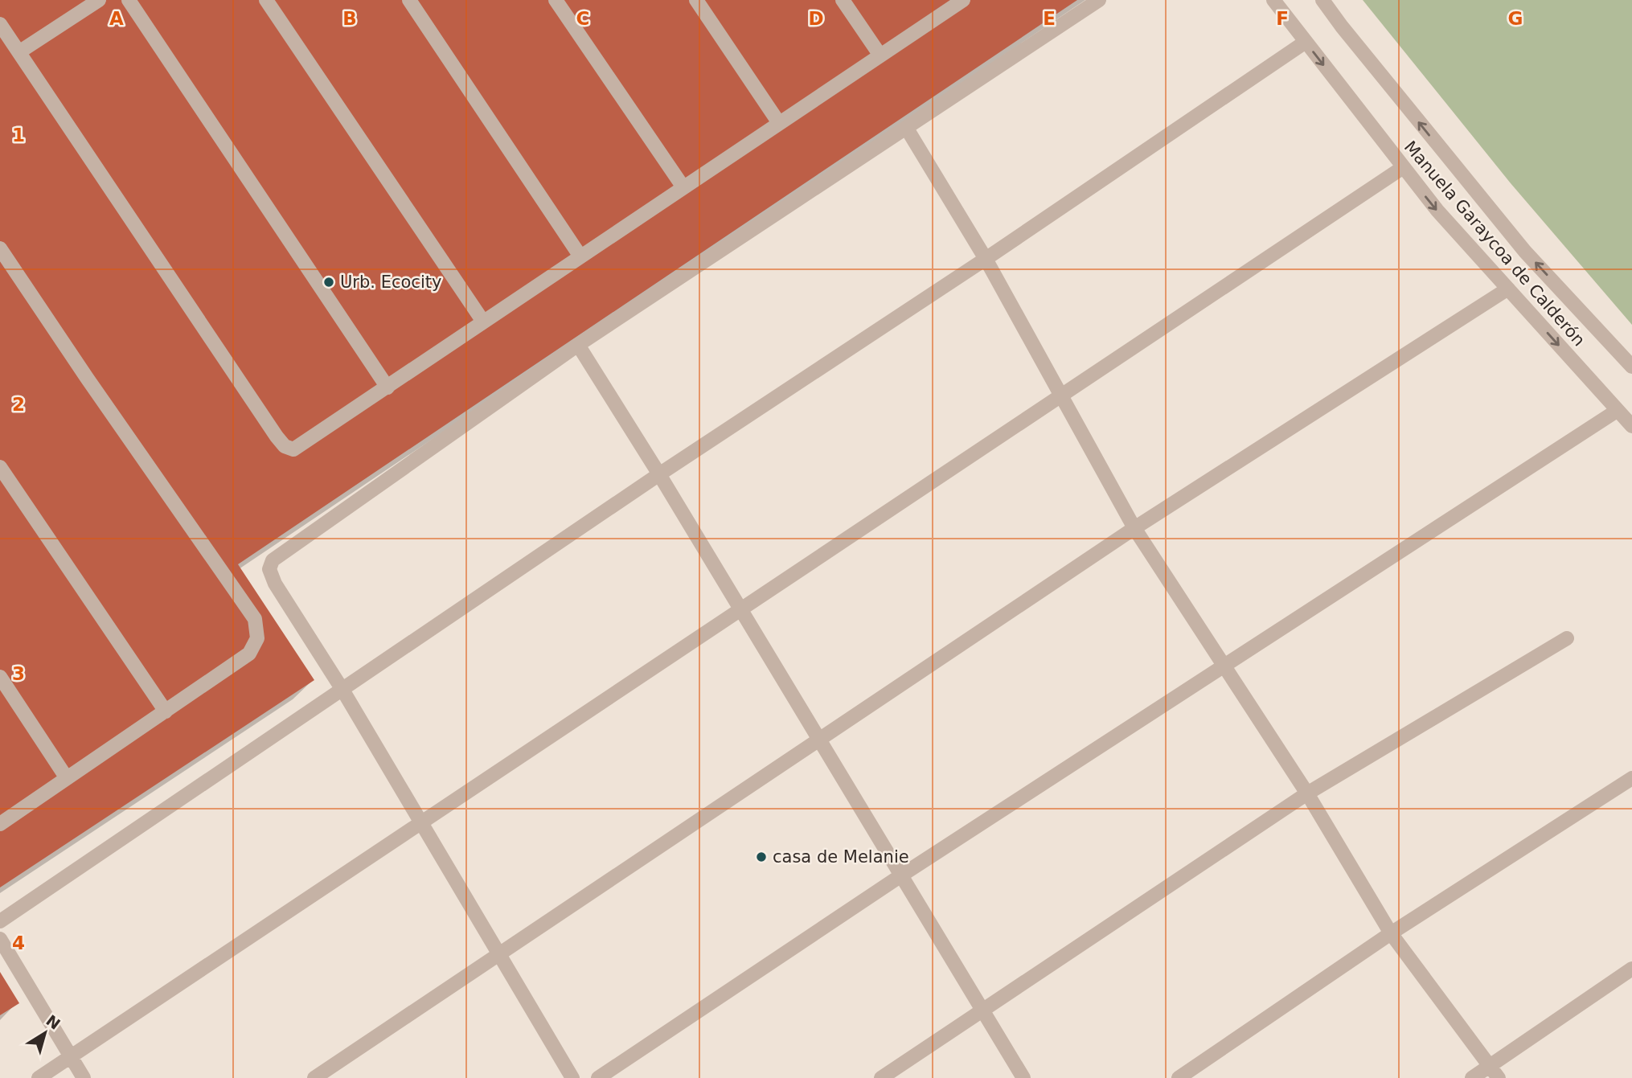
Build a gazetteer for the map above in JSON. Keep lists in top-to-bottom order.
{
  "streets": {
    "street": ["Manuela Garaycoa de Calderón"]
  },
  "places": ["Urb. Ecocity", "casa de Melanie"],
  "north": "top right",
  "grid": {
    "columns": [
      "A",
      "B",
      "C",
      "D",
      "E",
      "F",
      "G"
    ],
    "rows": [
      "1",
      "2",
      "3",
      "4"
    ]
  }
}
